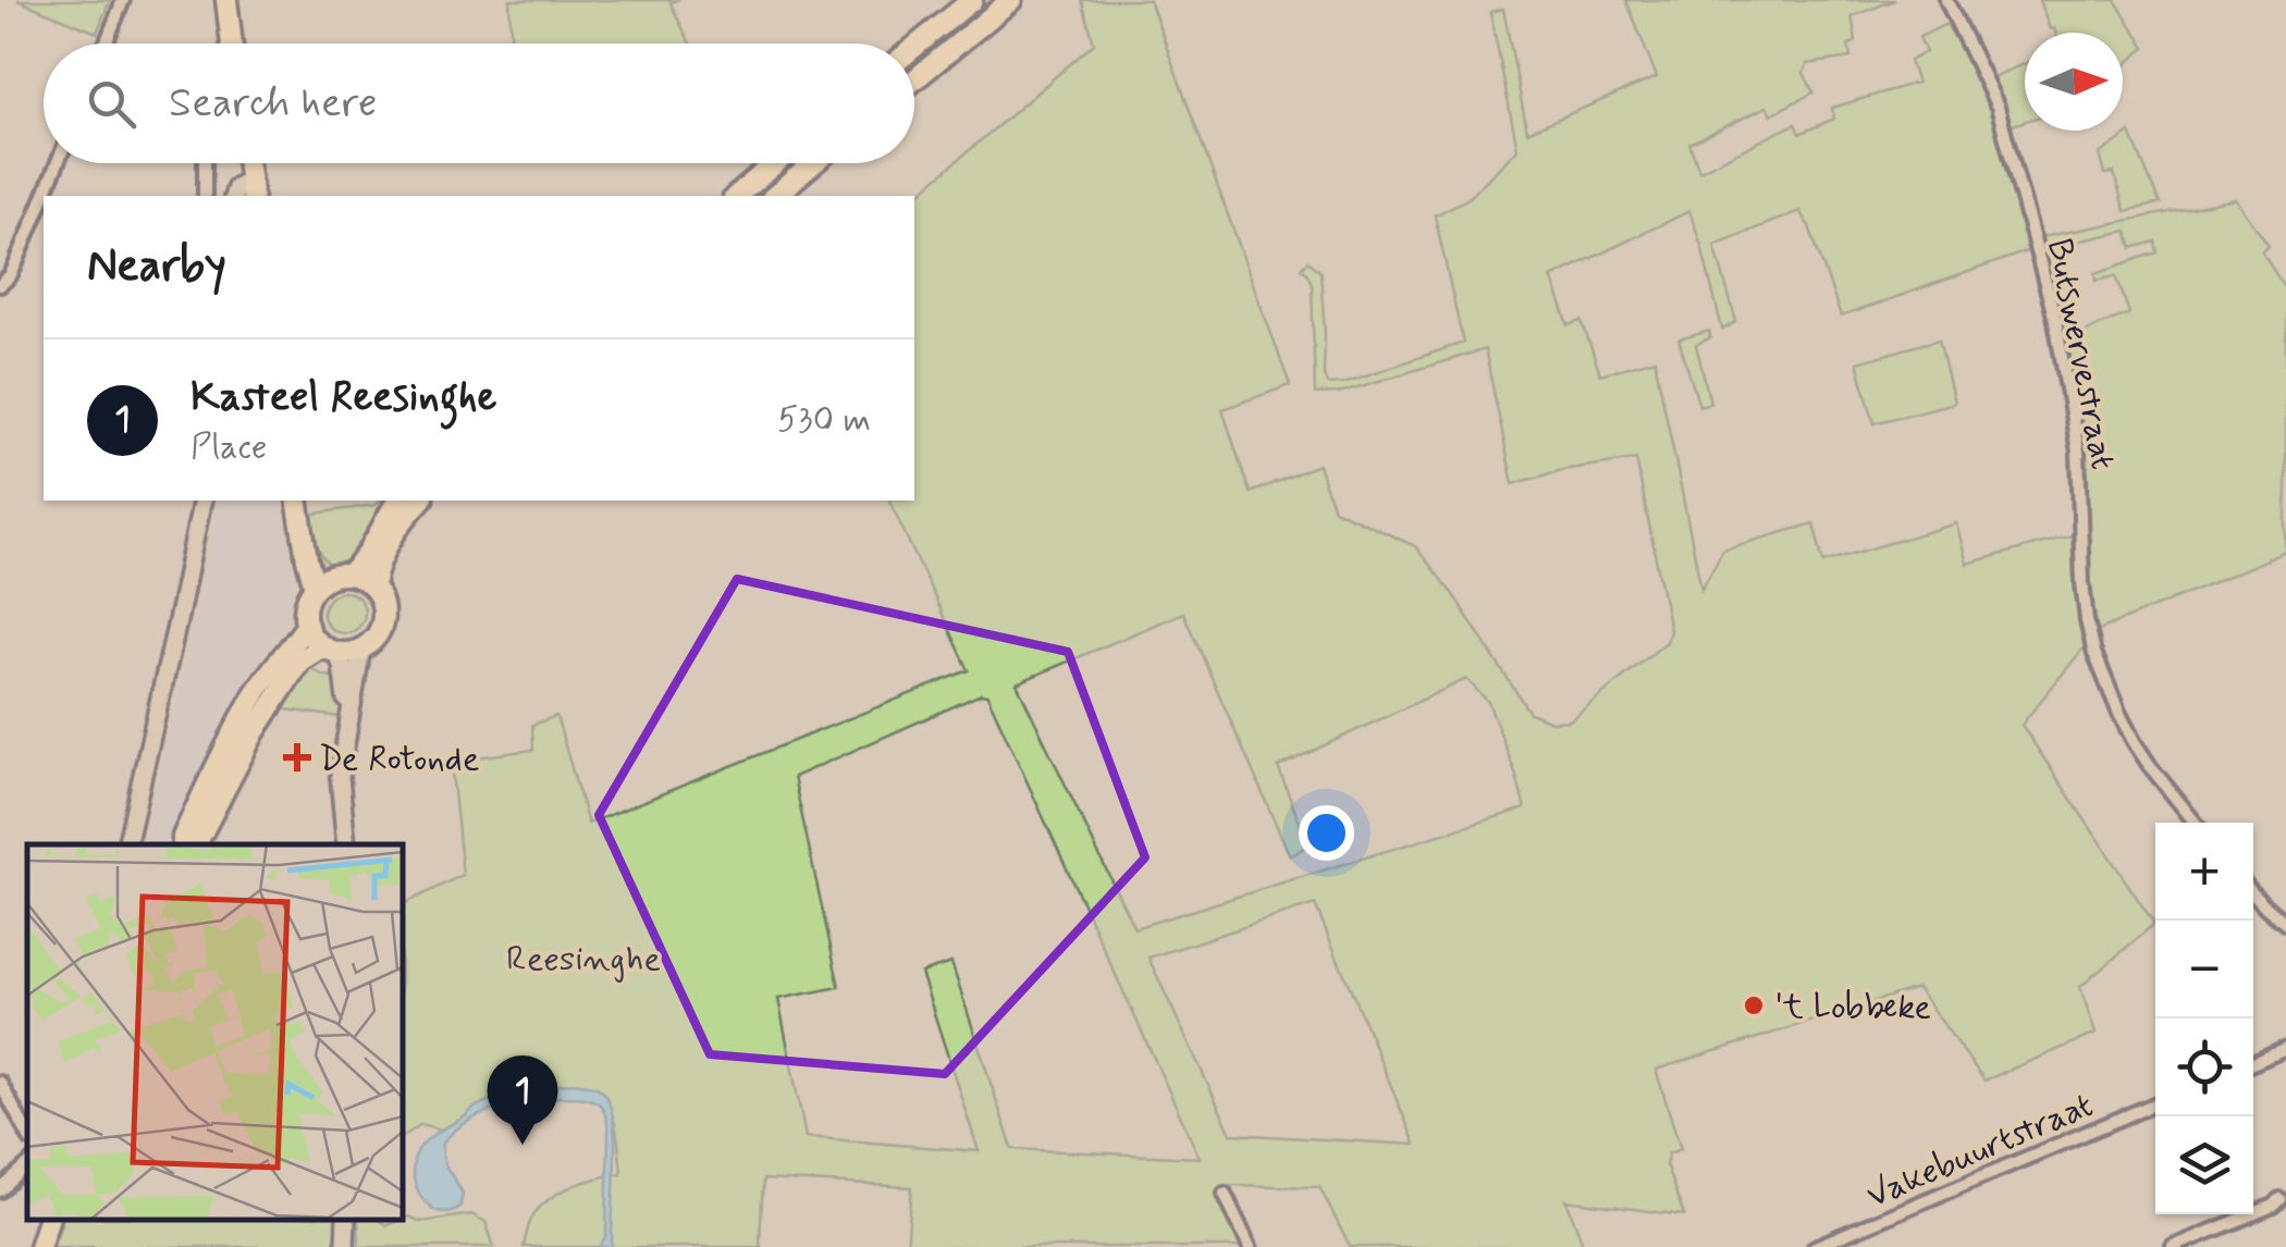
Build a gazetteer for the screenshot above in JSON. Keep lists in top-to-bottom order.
{
  "streets": {
    "street": ["Butswervestraat", "Vakebuurtstraat"]
  },
  "parks": ["Reesinghe"],
  "places": {
    "health": ["De Rotonde"],
    "other": ["'t Lobbeke"]
  },
  "north": "right",
  "page": {
    "search": "Search here",
    "heading": "Nearby",
    "list": [
      {
        "mark": "1",
        "name": "Kasteel Reesinghe",
        "note": "Place",
        "value": "530 m"
      }
    ],
    "map_buttons": ["+", "−"],
    "pins": "1"
  }
}
